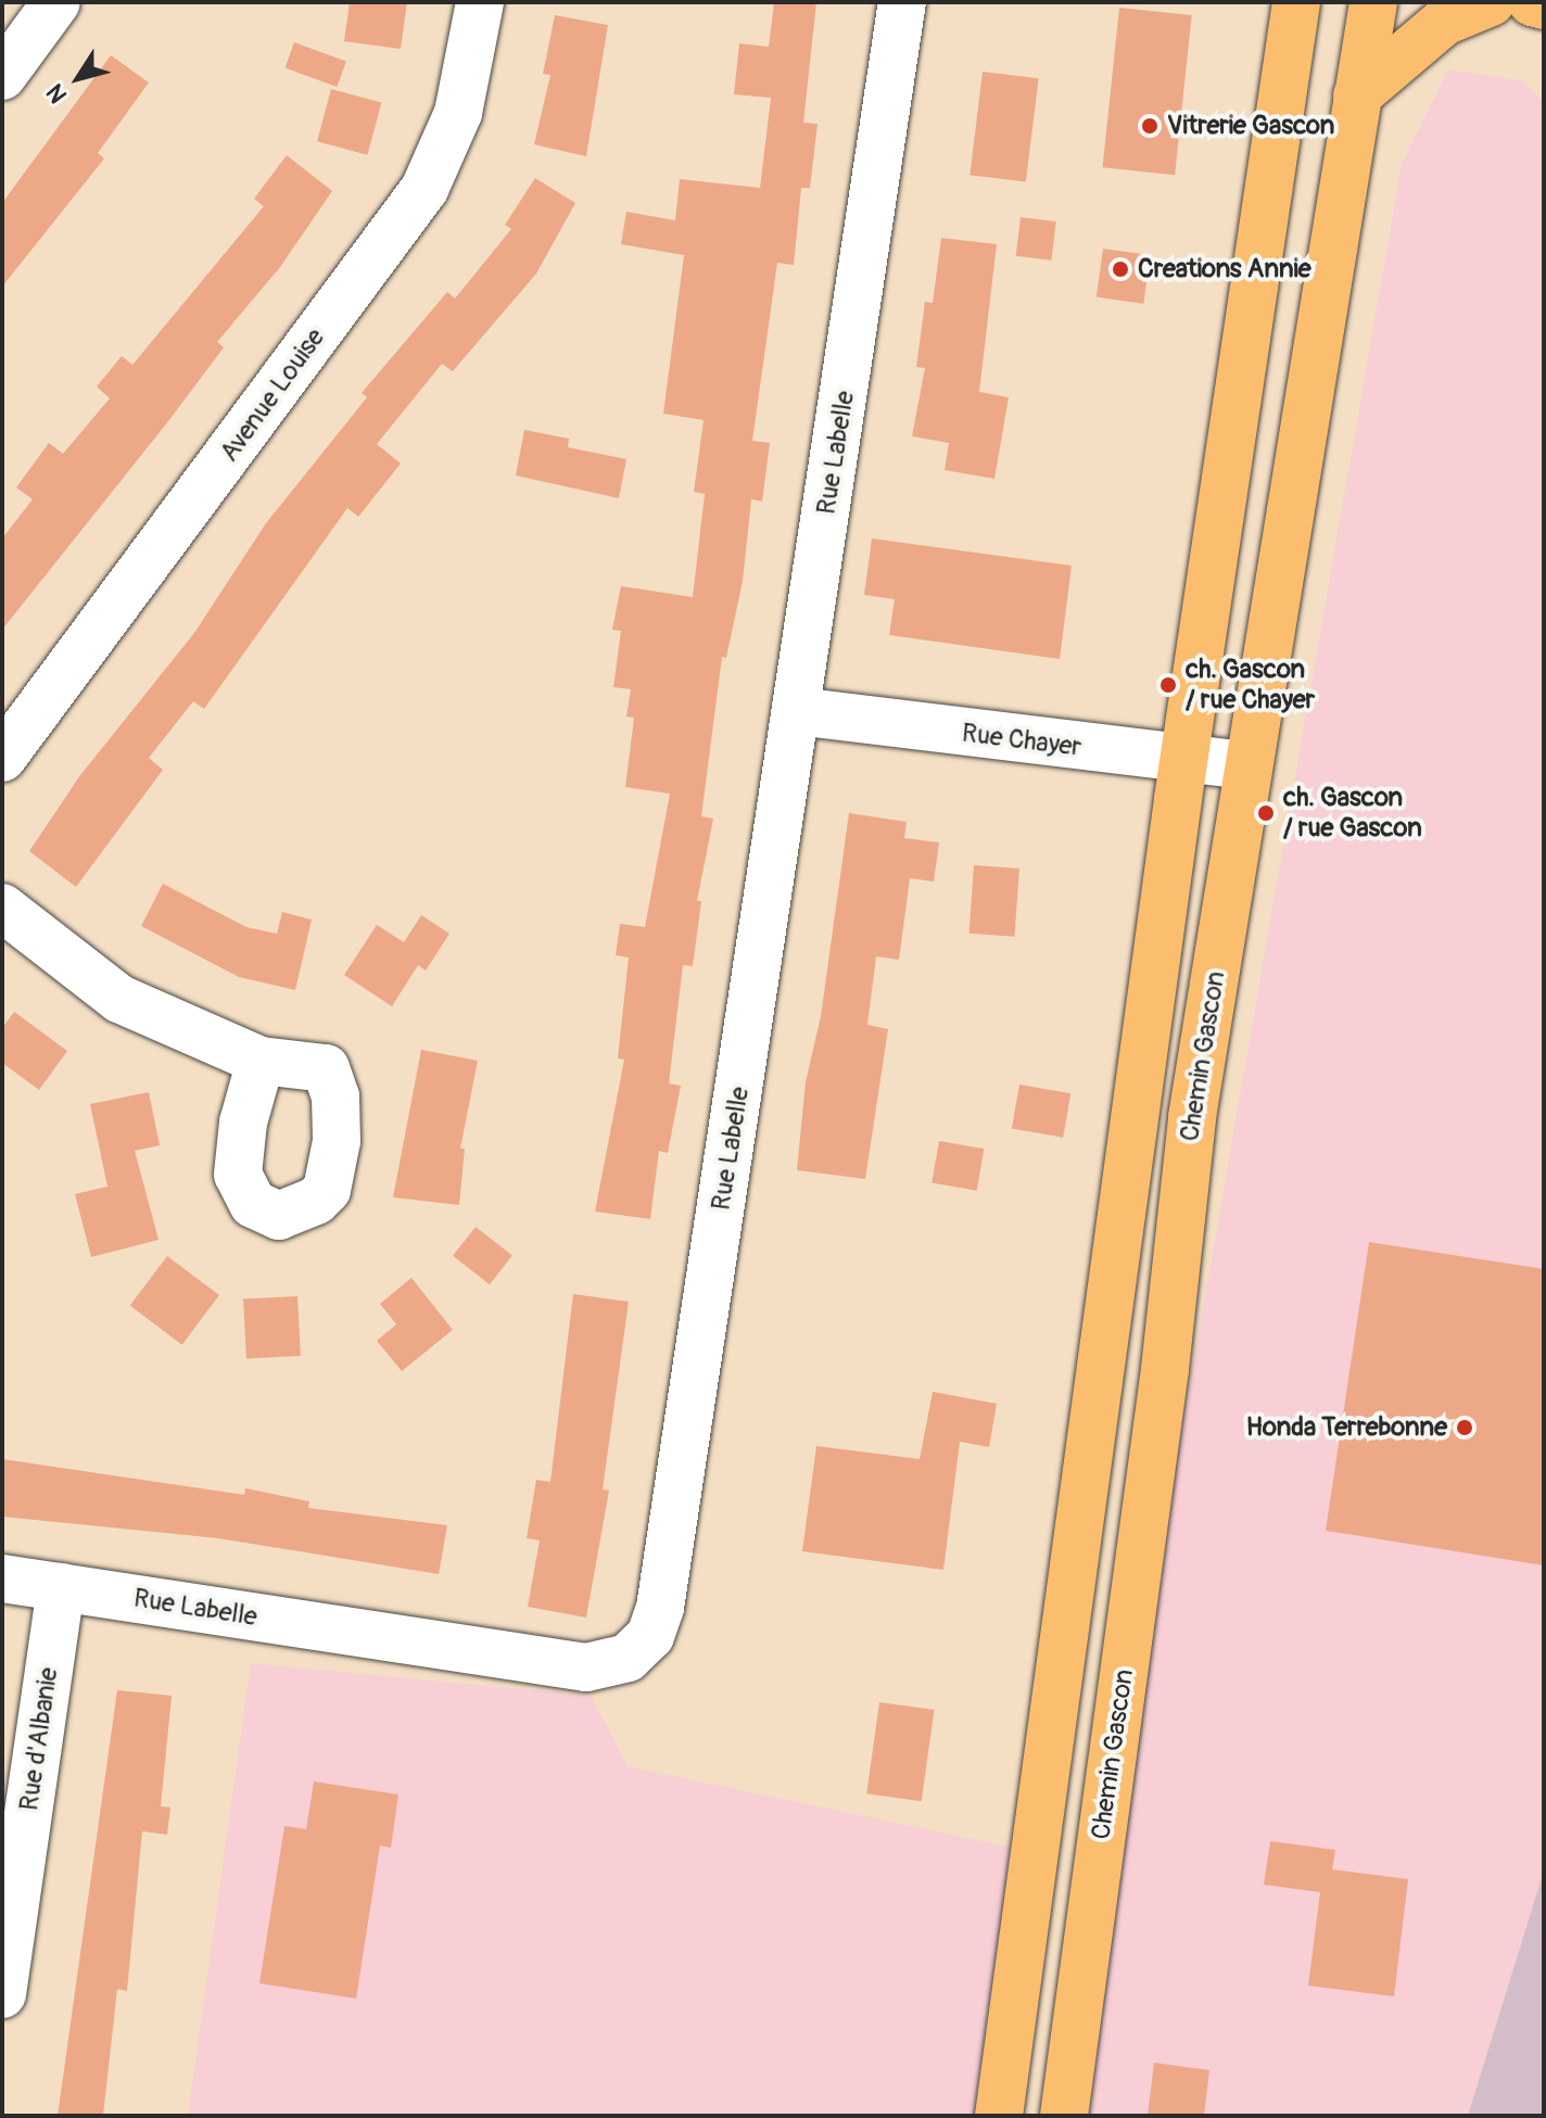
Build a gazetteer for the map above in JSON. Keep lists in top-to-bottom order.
{
  "streets": {
    "main road": ["Chemin Gascon"],
    "street": [
      "Avenue Louise",
      "Rue Labelle",
      "Rue Chayer",
      "Rue d'Albanie"
    ]
  },
  "crossings": [
    ["Rue Labelle", "Rue Chayer"],
    ["Rue Labelle", "Rue d'Albanie"],
    ["Rue Chayer", "Chemin Gascon"]
  ],
  "places": [
    "Vitrerie Gascon",
    "Creations Annie",
    "ch. Gascon / rue Chayer",
    "ch. Gascon / rue Gascon",
    "Honda Terrebonne"
  ],
  "north": "bottom left"
}
